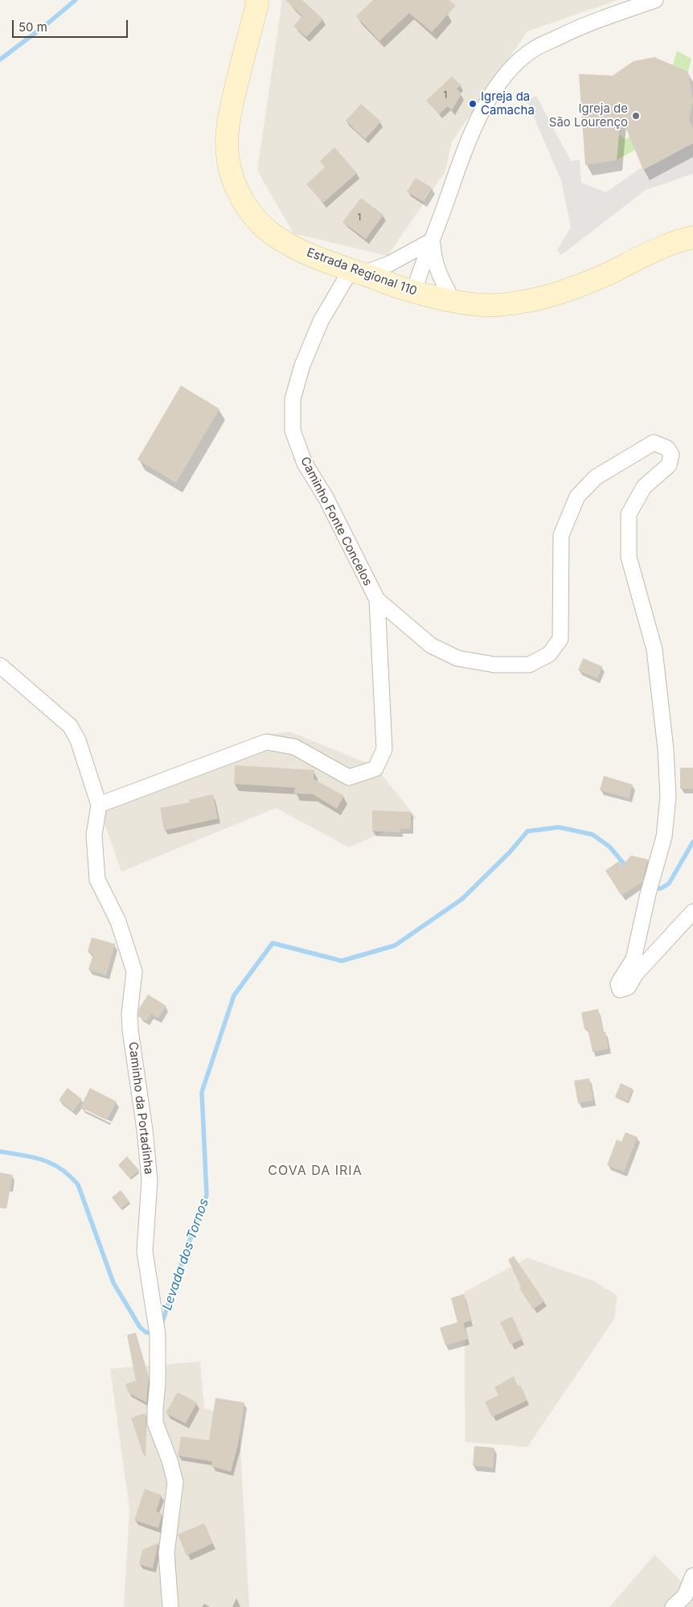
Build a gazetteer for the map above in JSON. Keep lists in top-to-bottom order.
{
  "streets": {
    "main road": ["Estrada Regional 110"],
    "street": ["Caminho Fonte Concelos", "Caminho da Portadinha"]
  },
  "crossings": [
    ["Estrada Regional 110", "Caminho Fonte Concelos"],
    ["Caminho Fonte Concelos", "Caminho da Portadinha"]
  ],
  "districts": ["COVA DA IRIA"],
  "water": ["Levada dos Tornos"],
  "places": ["Igreja da Camacha", "Igreja de São Lourenço"],
  "house_numbers": ["1", "1"],
  "scale_bar": "50 m"
}
